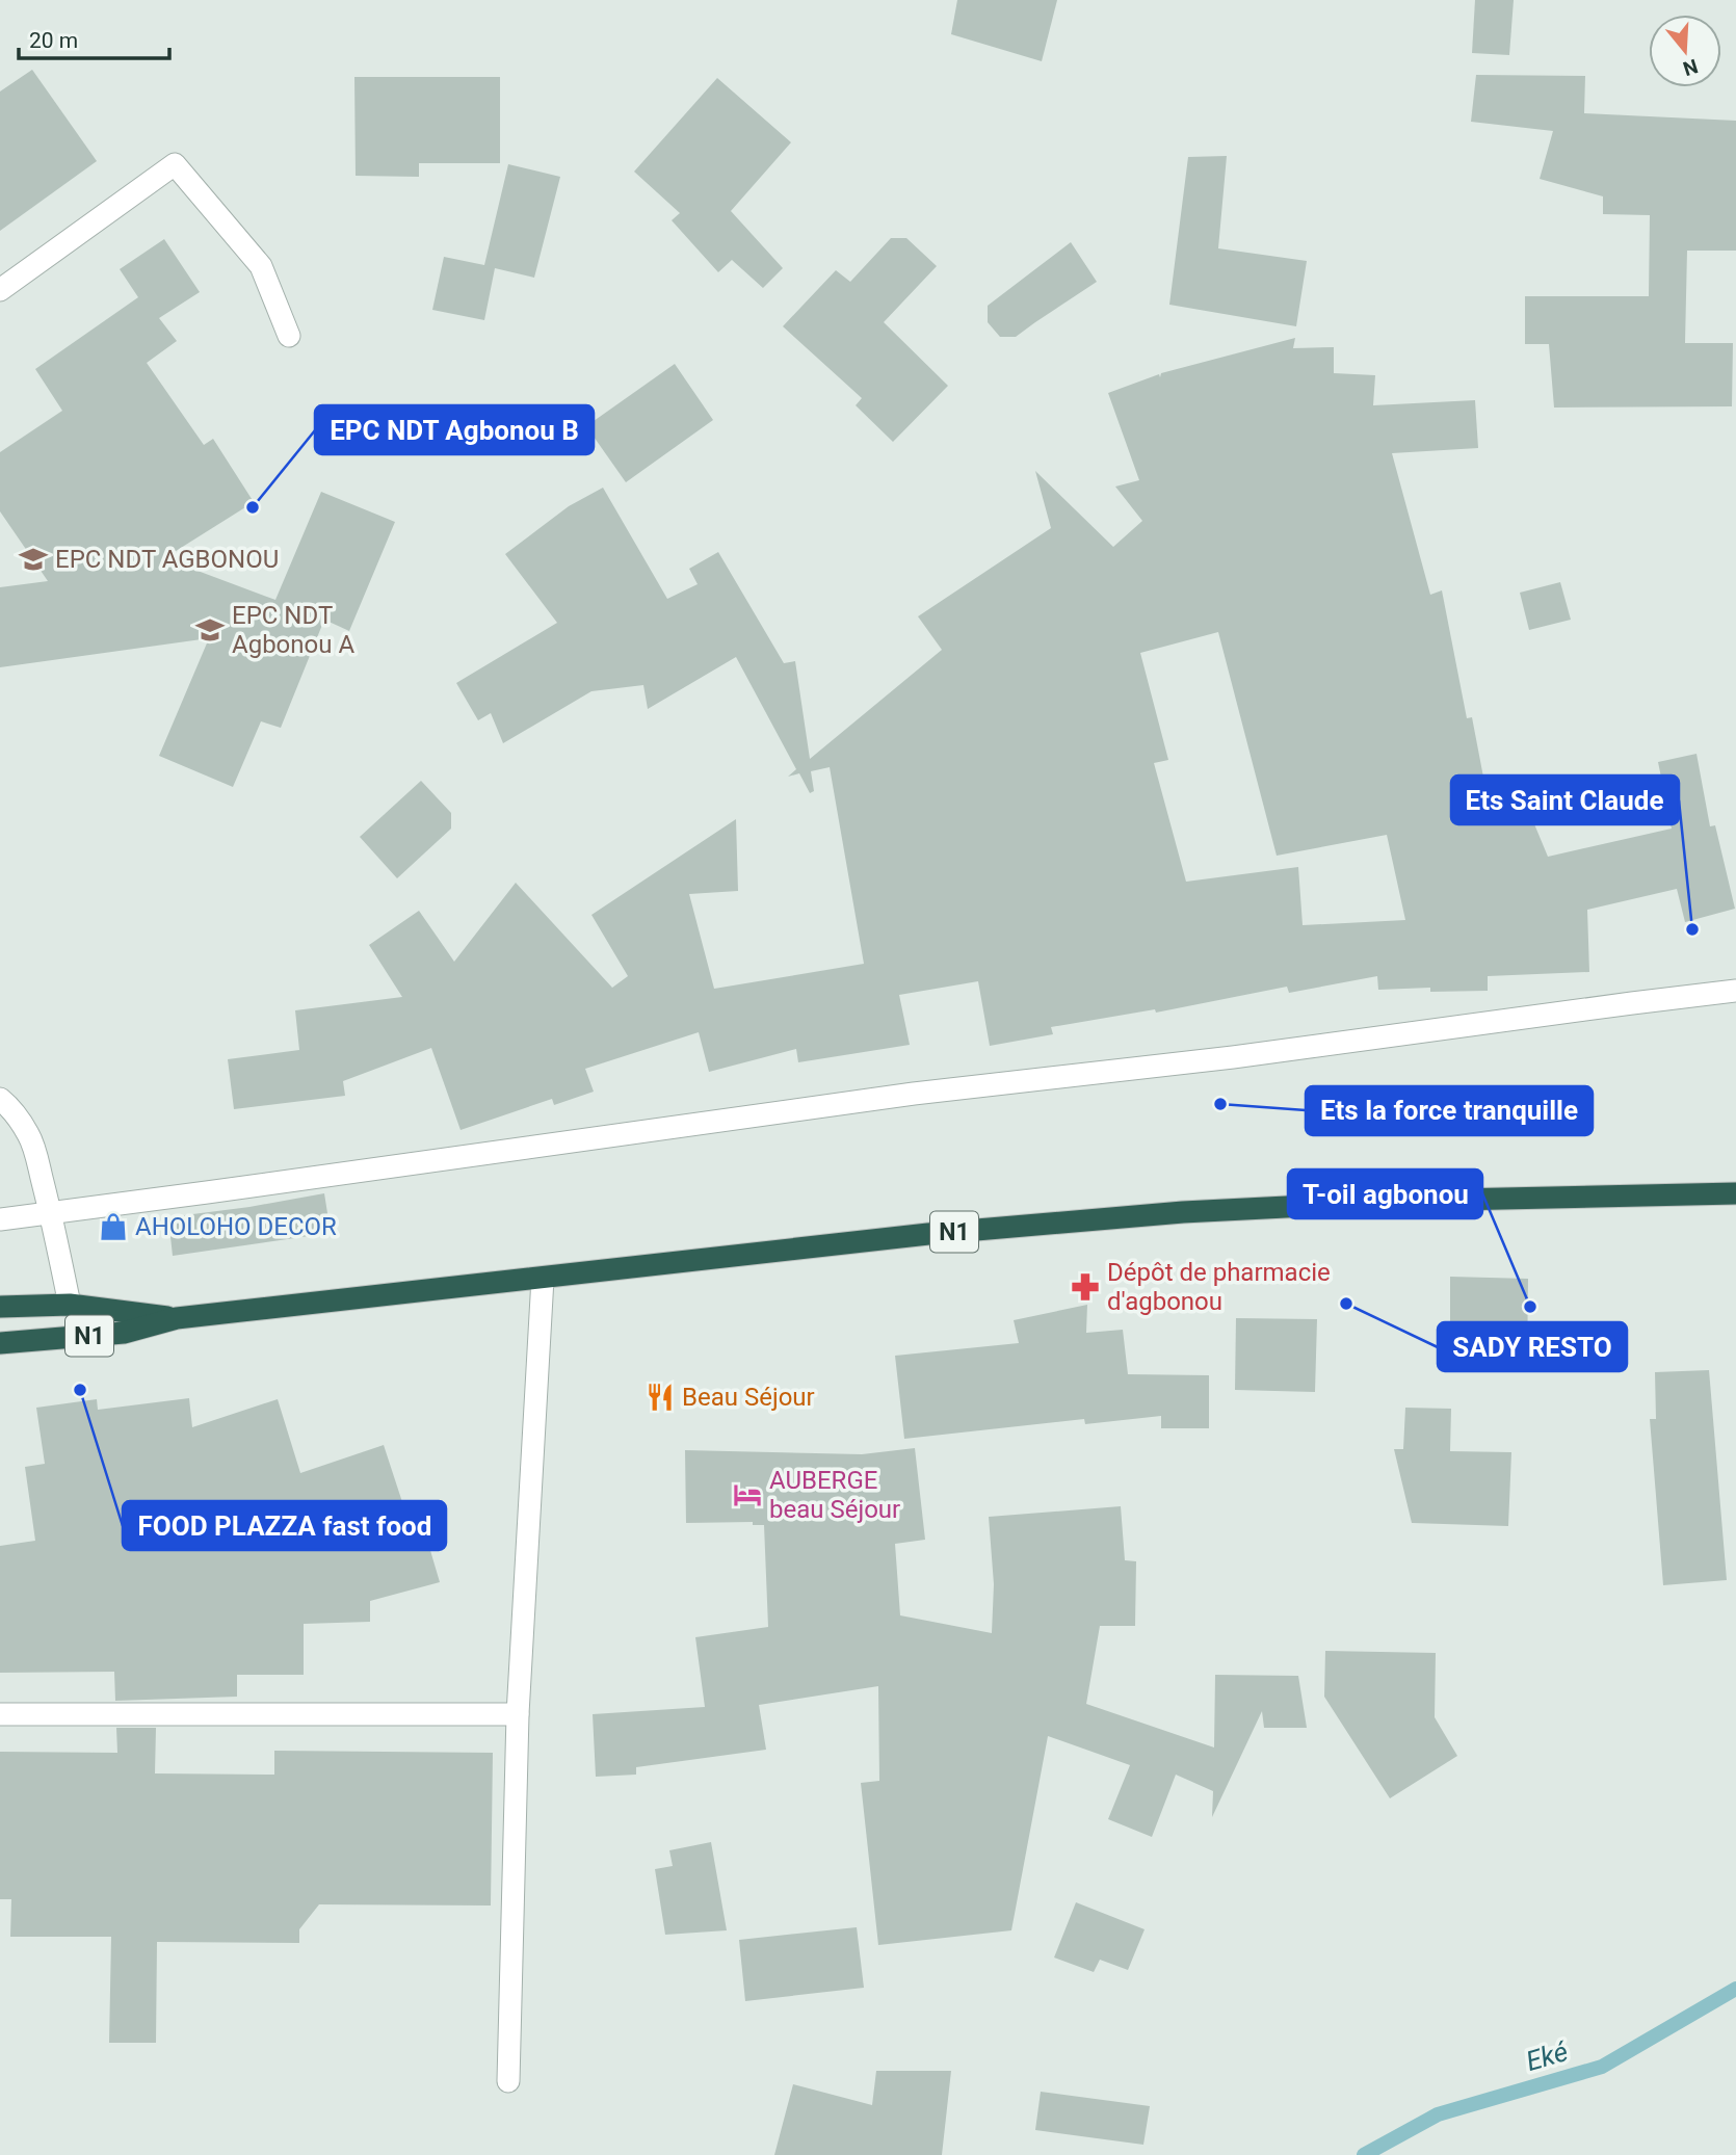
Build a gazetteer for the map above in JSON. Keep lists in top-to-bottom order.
{
  "streets": {
    "highway": ["N1"]
  },
  "water": ["Eké"],
  "places": {
    "other": [
      "EPC NDT Agbonou B",
      "Ets Saint Claude",
      "Ets la force tranquille",
      "SADY RESTO",
      "T-oil agbonou",
      "FOOD PLAZZA fast food"
    ],
    "school or university": ["EPC NDT AGBONOU", "EPC NDT Agbonou A"],
    "shop": ["AHOLOHO DECOR"],
    "pharmacy": ["Dépôt de pharmacie d'agbonou"],
    "restaurant": ["Beau Séjour"],
    "hotel": ["AUBERGE beau Séjour"]
  },
  "scale_bar": "20 m",
  "north": "bottom"
}
